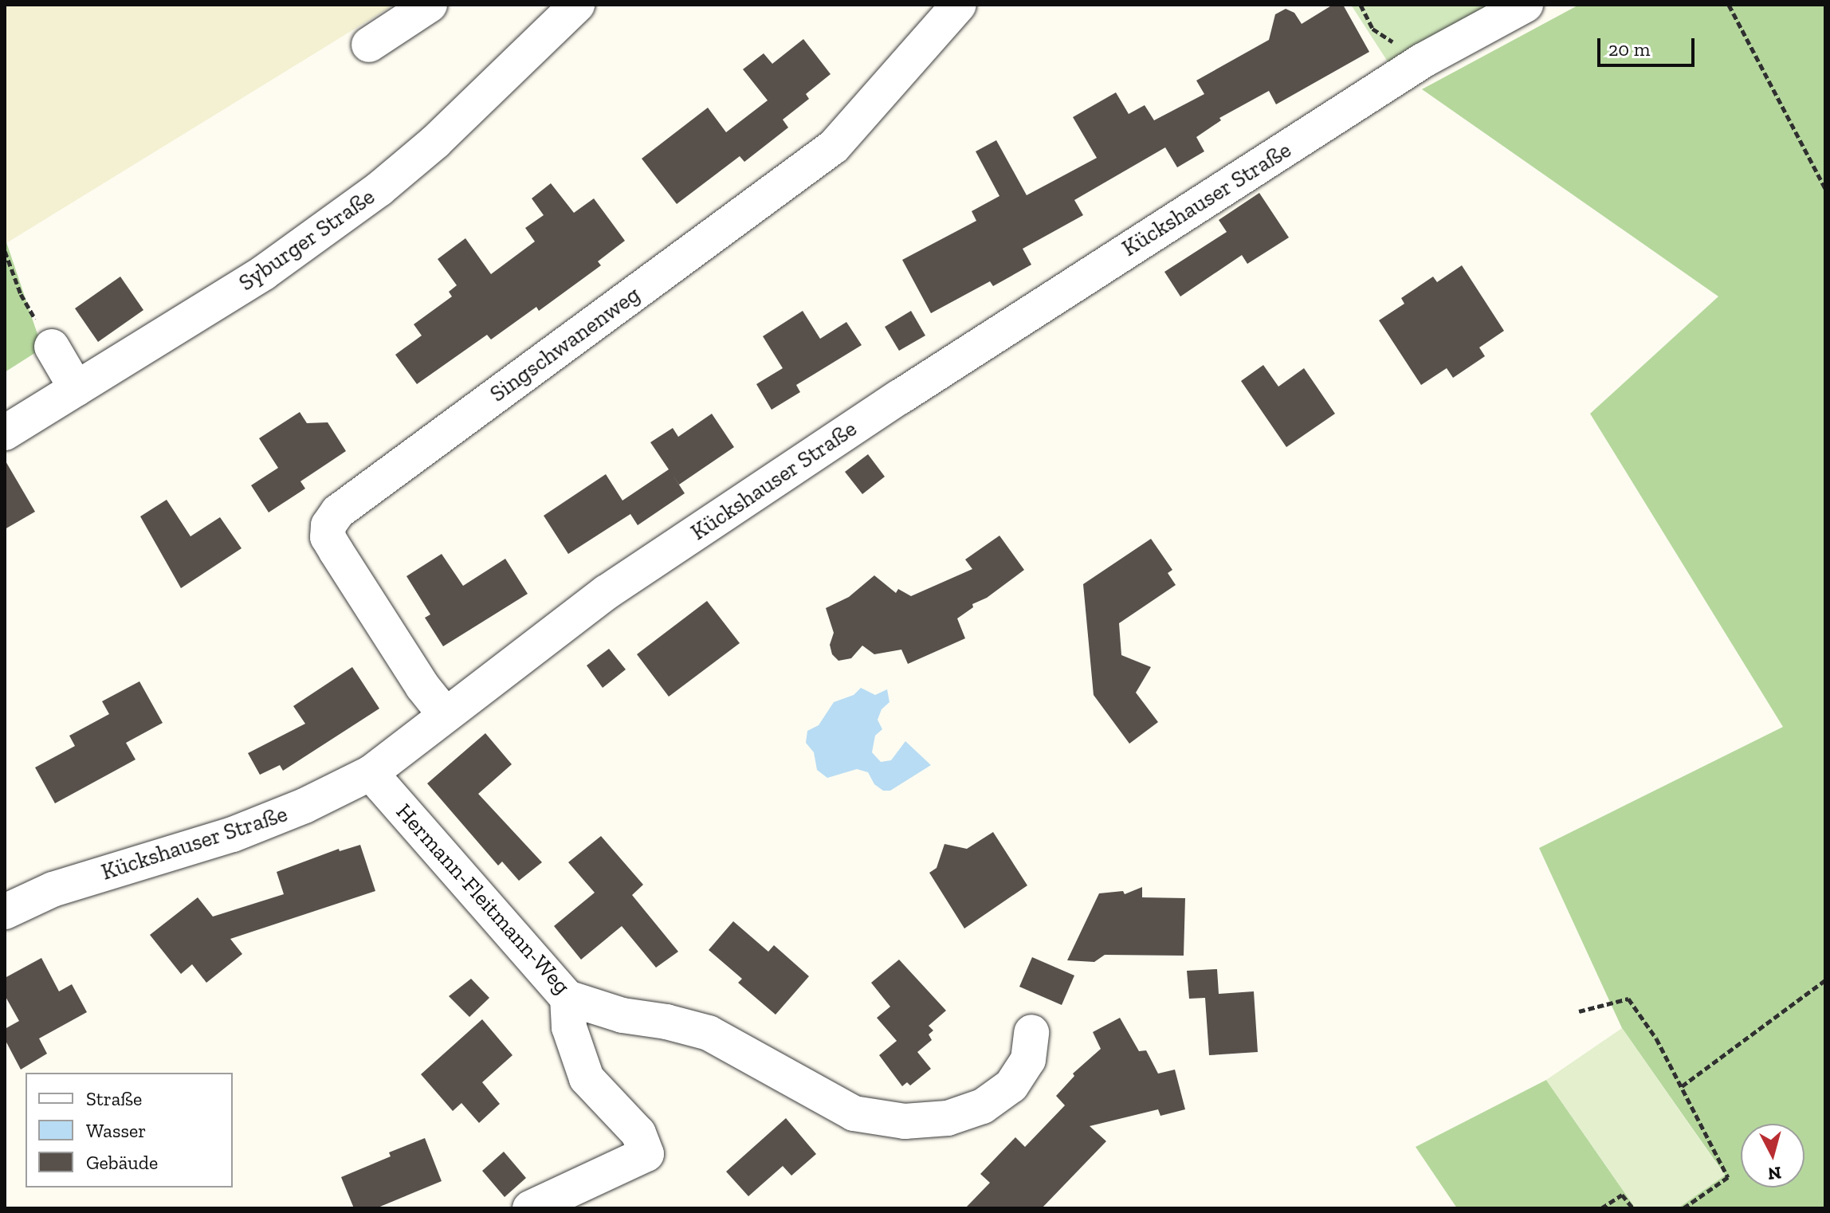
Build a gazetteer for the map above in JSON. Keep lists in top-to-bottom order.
{
  "streets": {
    "street": [
      "Kückshauser Straße",
      "Syburger Straße",
      "Singschwanenweg",
      "Hermann-Fleitmann-Weg"
    ]
  },
  "crossings": [
    ["Kückshauser Straße", "Singschwanenweg"],
    ["Kückshauser Straße", "Hermann-Fleitmann-Weg"]
  ],
  "legend": ["Straße", "Wasser", "Gebäude"],
  "scale_bar": "20 m",
  "north": "bottom"
}
